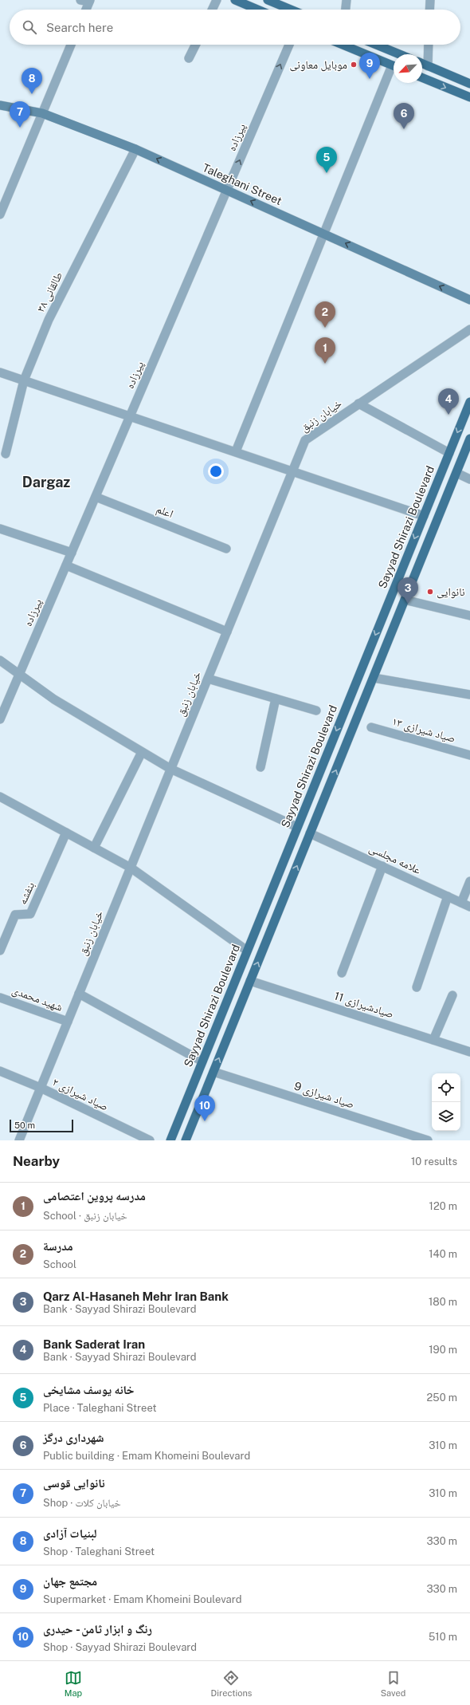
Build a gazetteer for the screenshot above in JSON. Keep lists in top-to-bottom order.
{
  "streets": {
    "main road": ["Taleghani Street", "Sayyad Shirazi Boulevard"],
    "street": [
      "پیرزاده",
      "طالقانی ۳۸",
      "خیابان زنبق",
      "اعلم",
      "صیاد شیرازی ۱۳",
      "علامه مجلسی",
      "بنفشه",
      "شهید محمدی",
      "صیادشیرازی 11",
      "صیاد شیرازی ۲",
      "صیاد شیرازی 9"
    ]
  },
  "crossings": [
    ["پیرزاده", "Taleghani Street"],
    ["پیرزاده", "اعلم"],
    ["Taleghani Street", "طالقانی ۳۸"],
    ["خیابان زنبق", "شهید محمدی"],
    ["خیابان زنبق", "صیاد شیرازی ۲"]
  ],
  "one_way": ["Taleghani Street"],
  "districts": ["Dargaz"],
  "places": ["موبایل معاونی", "نانوایی"],
  "scale_bar": "50 m",
  "north": "bottom left",
  "page": {
    "search": "Search here",
    "pins": [
      "9",
      "8",
      "7",
      "6",
      "5",
      "2",
      "1",
      "4",
      "3",
      "10"
    ],
    "scale": "50 m",
    "heading": ["Nearby", "10 results"],
    "list": [
      {
        "mark": "1",
        "name": "مدرسه پروین اعتصامی",
        "note": "School · خیابان زنبق",
        "value": "120 m"
      },
      {
        "mark": "2",
        "name": "مدرسة",
        "note": "School",
        "value": "140 m"
      },
      {
        "mark": "3",
        "name": "Qarz Al-Hasaneh Mehr Iran Bank",
        "note": "Bank · Sayyad Shirazi Boulevard",
        "value": "180 m"
      },
      {
        "mark": "4",
        "name": "Bank Saderat Iran",
        "note": "Bank · Sayyad Shirazi Boulevard",
        "value": "190 m"
      },
      {
        "mark": "5",
        "name": "خانه یوسف مشایخی",
        "note": "Place · Taleghani Street",
        "value": "250 m"
      },
      {
        "mark": "6",
        "name": "شهرداری درگز",
        "note": "Public building · Emam Khomeini Boulevard",
        "value": "310 m"
      },
      {
        "mark": "7",
        "name": "نانوایی قوسی",
        "note": "Shop · خیابان کلات",
        "value": "310 m"
      },
      {
        "mark": "8",
        "name": "لبنیات آزادی",
        "note": "Shop · Taleghani Street",
        "value": "330 m"
      },
      {
        "mark": "9",
        "name": "مجتمع جهان",
        "note": "Supermarket · Emam Khomeini Boulevard",
        "value": "330 m"
      },
      {
        "mark": "10",
        "name": "رنگ و ابزار ثامن - حیدری",
        "note": "Shop · Sayyad Shirazi Boulevard",
        "value": "510 m"
      }
    ],
    "nav": ["Map", "Directions", "Saved"]
  }
}
